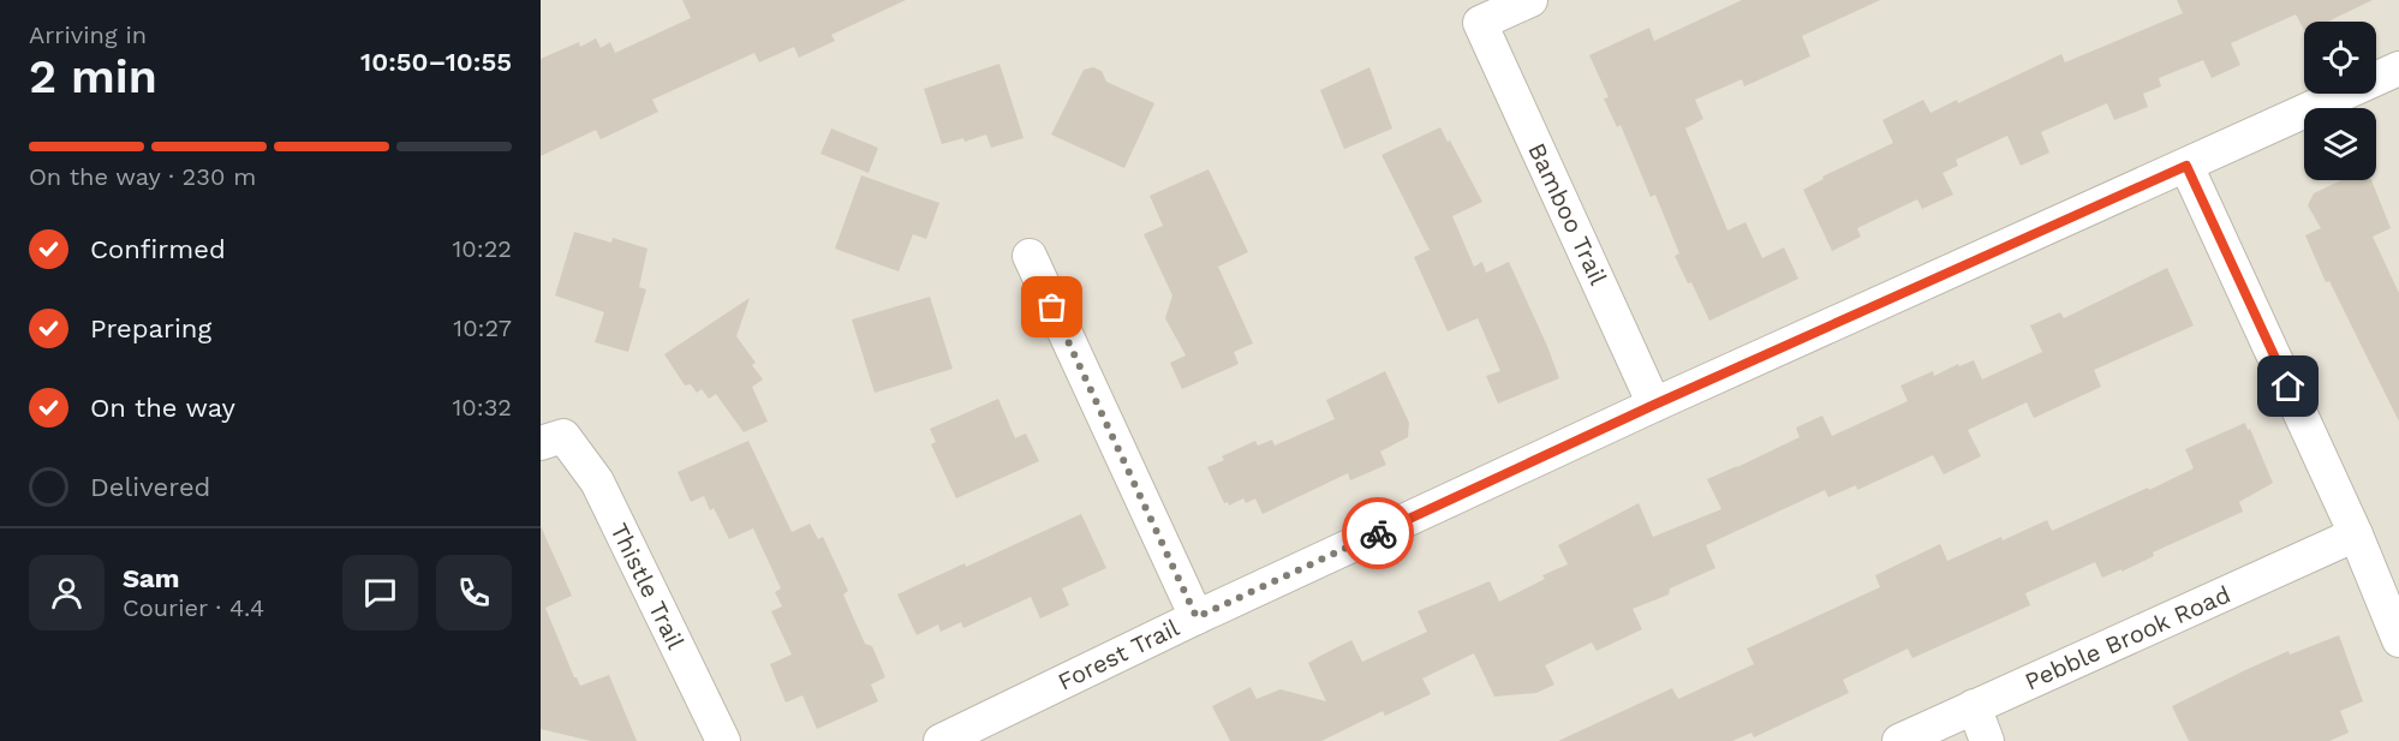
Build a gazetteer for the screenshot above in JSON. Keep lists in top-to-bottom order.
{
  "streets": {
    "street": [
      "Bamboo Trail",
      "Thistle Trail",
      "Pebble Brook Road",
      "Forest Trail"
    ]
  },
  "crossings": [
    ["Bamboo Trail", "Forest Trail"]
  ],
  "page": {
    "heading": ["2 min", "Arriving in", "10:50–10:55"],
    "panel": ["Sam", "Courier · 4.4"],
    "bar": "On the way · 230 m",
    "list": [
      ["Confirmed", "10:22"],
      ["Preparing", "10:27"],
      ["On the way", "10:32"],
      "Delivered"
    ]
  }
}
